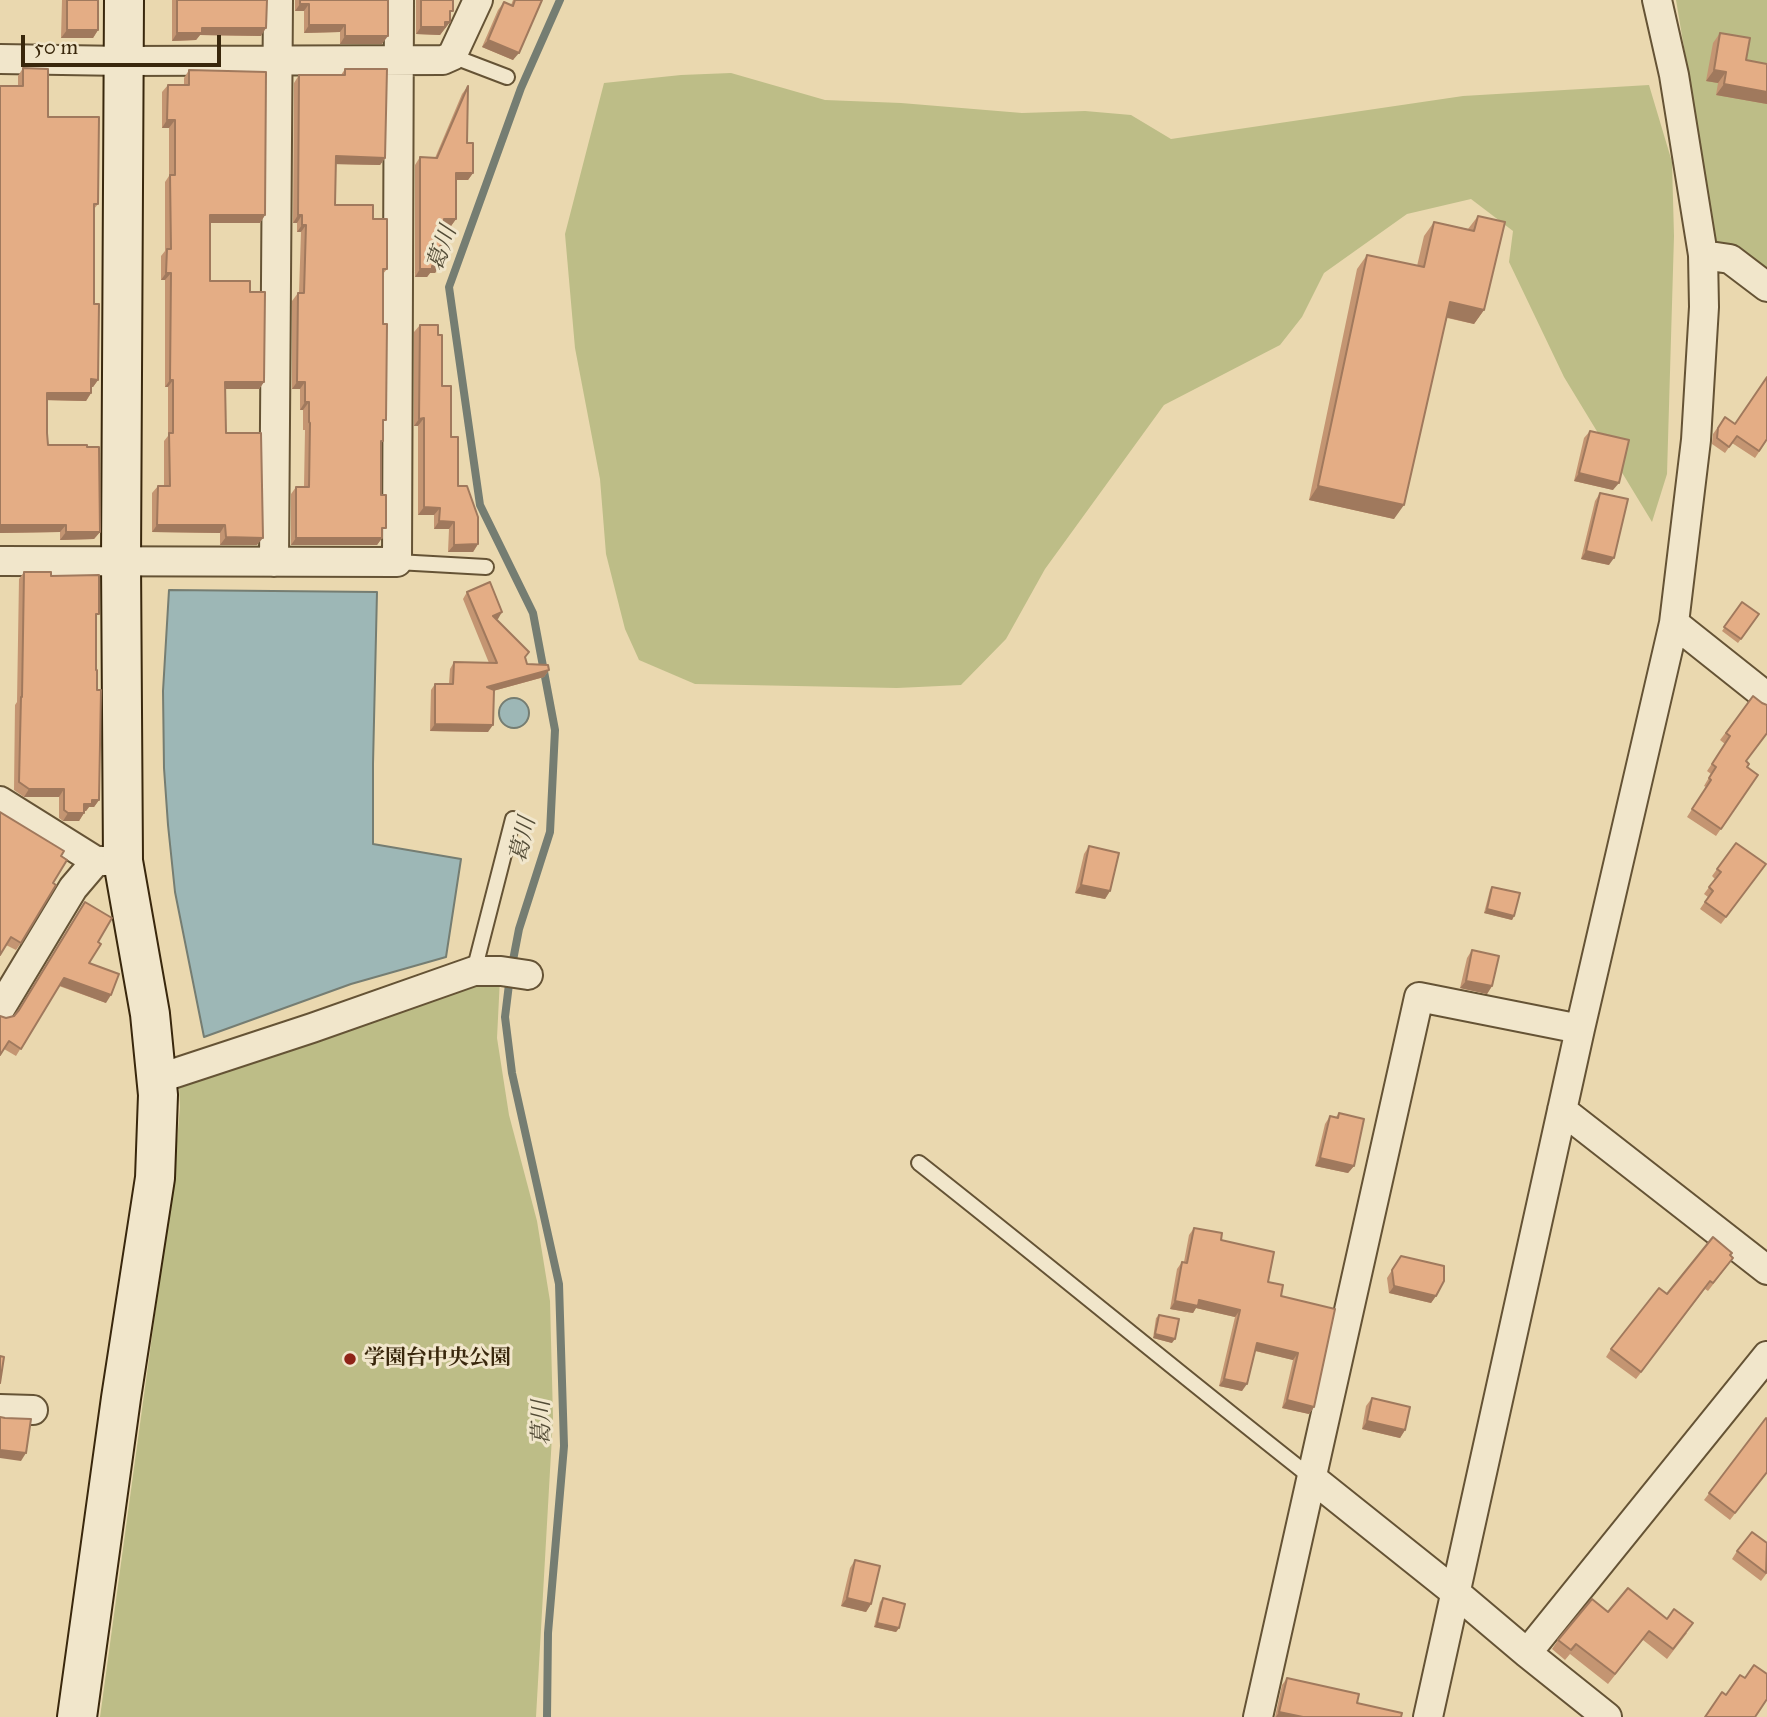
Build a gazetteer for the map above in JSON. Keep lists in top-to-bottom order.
{
  "water": ["葛川"],
  "places": ["学園台中央公園"],
  "scale_bar": "50 m"
}
